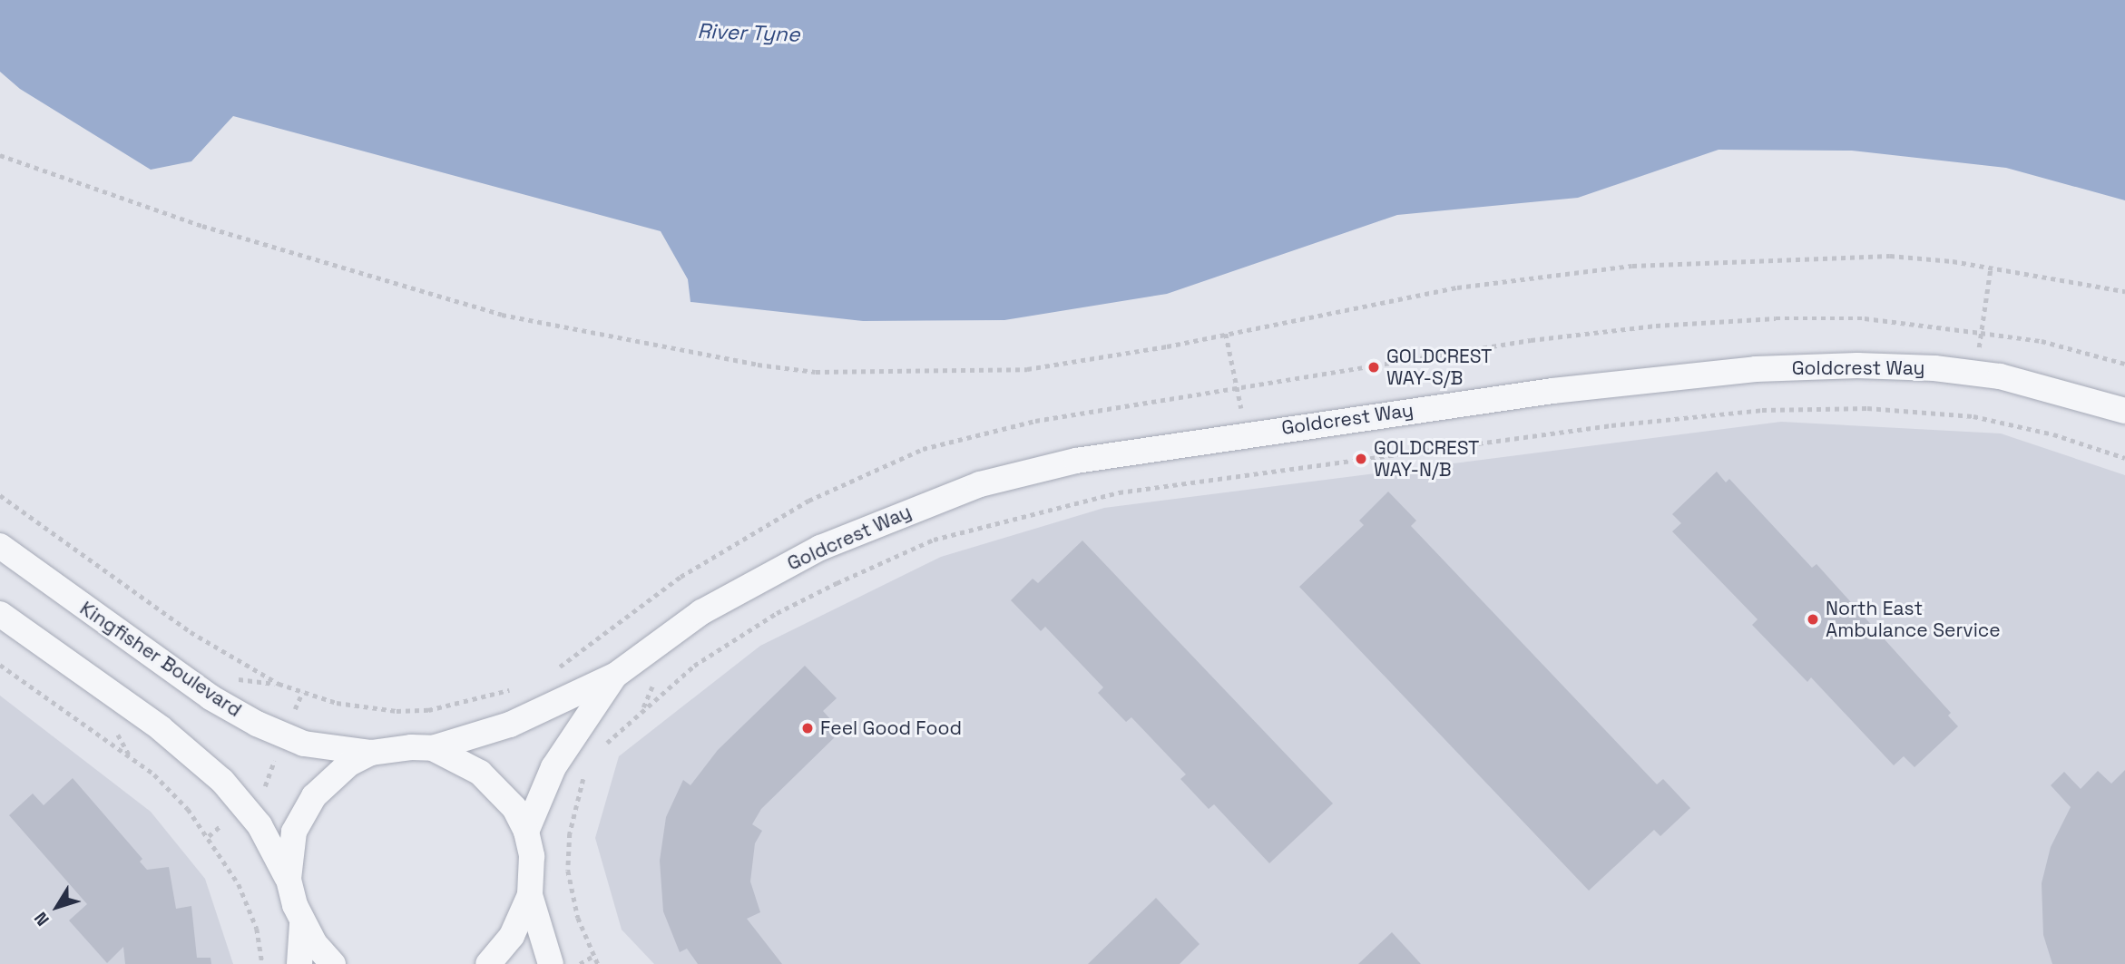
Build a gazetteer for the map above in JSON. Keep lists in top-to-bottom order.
{
  "streets": {
    "street": ["Goldcrest Way", "Kingfisher Boulevard"]
  },
  "water": ["River Tyne"],
  "places": [
    "GOLDCREST WAY-S/B",
    "GOLDCREST WAY-N/B",
    "North East Ambulance Service",
    "Feel Good Food"
  ],
  "north": "bottom left"
}
